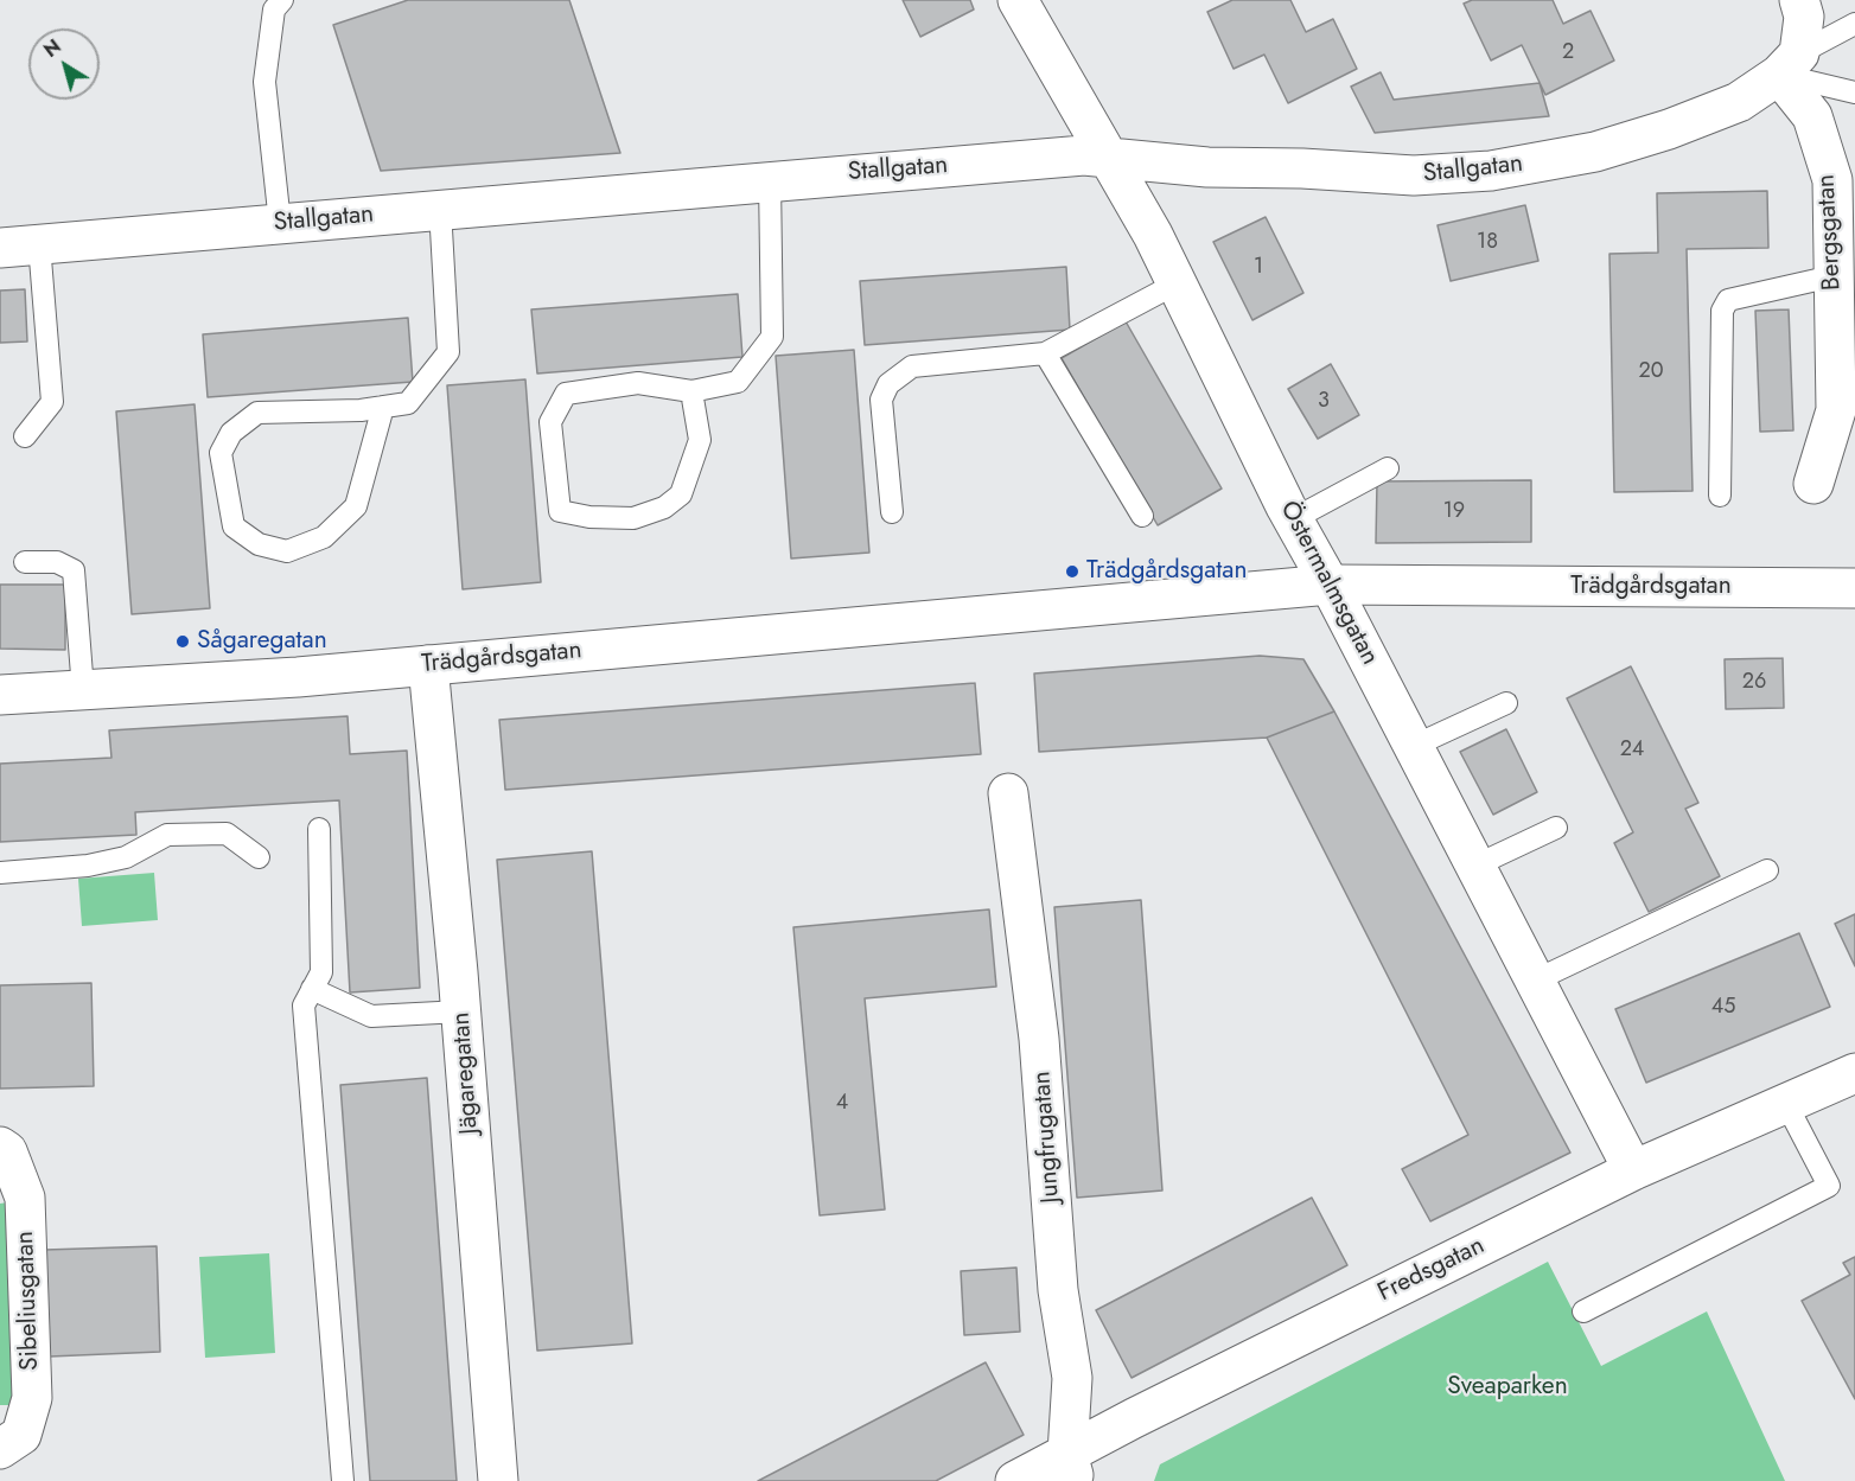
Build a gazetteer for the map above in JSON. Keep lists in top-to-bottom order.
{
  "streets": {
    "street": [
      "Stallgatan",
      "Bergsgatan",
      "Östermalmsgatan",
      "Trädgårdsgatan",
      "Jägaregatan",
      "Jungfrugatan",
      "Fredsgatan",
      "Sibeliusgatan"
    ]
  },
  "crossings": [
    ["Stallgatan", "Bergsgatan"],
    ["Stallgatan", "Östermalmsgatan"],
    ["Östermalmsgatan", "Trädgårdsgatan"],
    ["Östermalmsgatan", "Fredsgatan"],
    ["Trädgårdsgatan", "Jägaregatan"],
    ["Jungfrugatan", "Fredsgatan"]
  ],
  "parks": ["Sveaparken"],
  "places": ["Trädgårdsgatan", "Sågaregatan"],
  "house_numbers": [
    "2",
    "18",
    "1",
    "20",
    "3",
    "19",
    "26",
    "24",
    "45",
    "4"
  ],
  "north": "top left"
}
